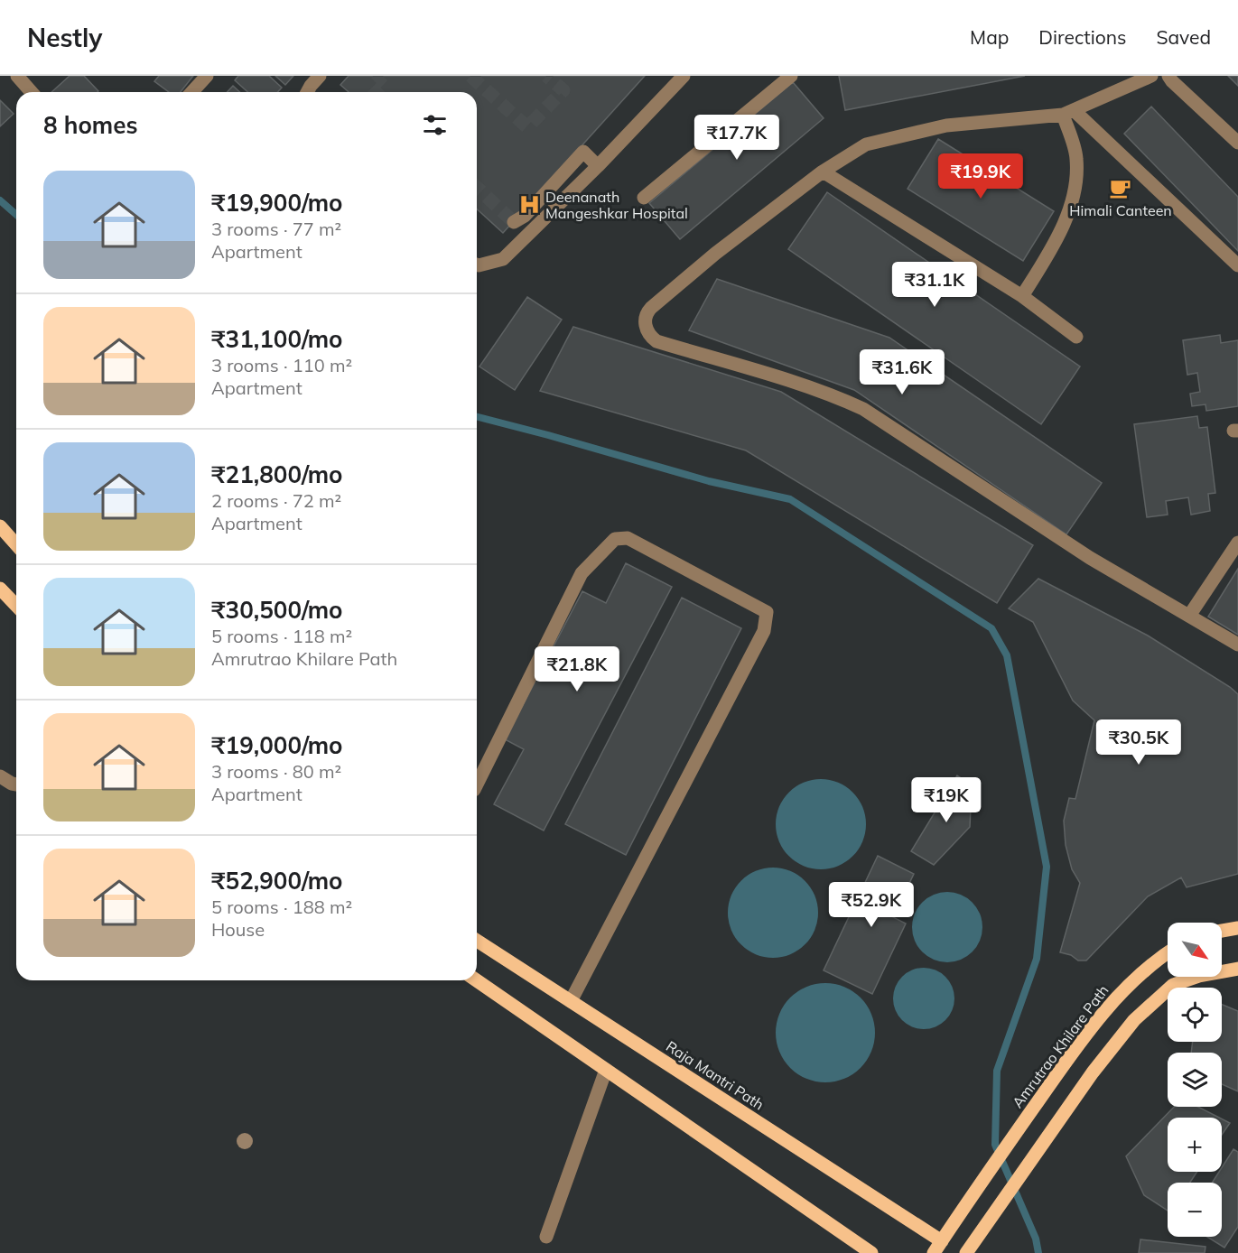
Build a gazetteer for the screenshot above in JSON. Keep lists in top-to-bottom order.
{
  "streets": {
    "main road": ["Amrutrao Khilare Path", "Raja Mantri Path"]
  },
  "crossings": [
    ["Amrutrao Khilare Path", "Raja Mantri Path"]
  ],
  "places": {
    "cafe": ["Himali Canteen"],
    "hospital": ["Deenanath Mangeshkar Hospital"]
  },
  "north": "bottom right",
  "page": {
    "header": "Nestly",
    "nav": ["Map", "Directions", "Saved"],
    "heading": "8 homes",
    "price": [
      "₹17.7K",
      "₹19.9K",
      "₹31.1K",
      "₹31.6K",
      "₹21.8K",
      "₹30.5K",
      "₹19K",
      "₹52.9K"
    ],
    "list": [
      {
        "name": "₹19,900/mo",
        "note": "3 rooms · 77 m² · Apartment"
      },
      {
        "name": "₹31,100/mo",
        "note": "3 rooms · 110 m² · Apartment"
      },
      {
        "name": "₹21,800/mo",
        "note": "2 rooms · 72 m² · Apartment"
      },
      {
        "name": "₹30,500/mo",
        "note": "5 rooms · 118 m² · Amrutrao Khilare Path"
      },
      {
        "name": "₹19,000/mo",
        "note": "3 rooms · 80 m² · Apartment"
      },
      {
        "name": "₹52,900/mo",
        "note": "5 rooms · 188 m² · House"
      }
    ],
    "map_buttons": ["+", "−"]
  }
}
